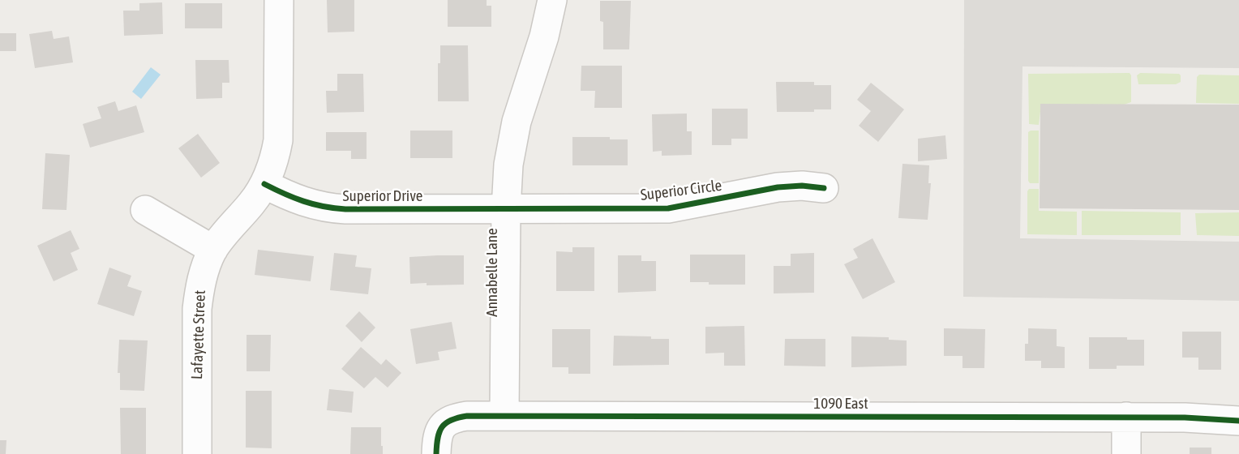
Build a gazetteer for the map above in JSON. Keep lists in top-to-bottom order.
{
  "streets": {
    "street": [
      "Superior Circle",
      "Superior Drive",
      "Annabelle Lane",
      "Lafayette Street",
      "1090 East"
    ]
  },
  "crossings": [
    ["Superior Circle", "Superior Drive"],
    ["Superior Circle", "Annabelle Lane"],
    ["Superior Drive", "Annabelle Lane"],
    ["Superior Drive", "Lafayette Street"],
    ["Annabelle Lane", "1090 East"]
  ]
}
